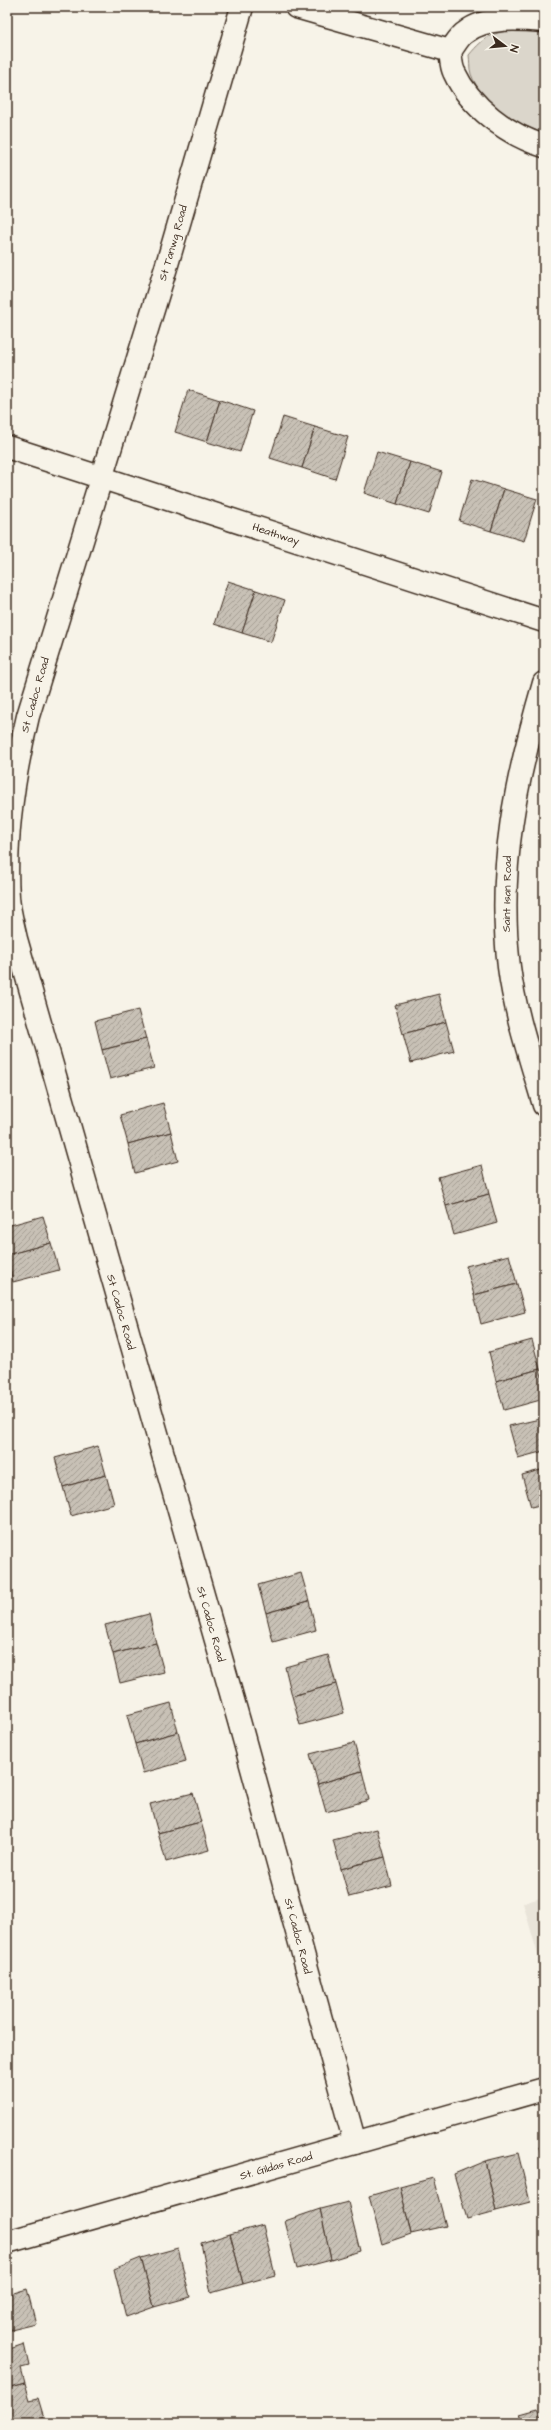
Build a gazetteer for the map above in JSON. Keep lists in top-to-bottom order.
{
  "streets": {
    "street": [
      "St Tanwg Road",
      "Heathway",
      "St Cadoc Road",
      "Saint Isan Road",
      "St. Gildas Road"
    ]
  },
  "crossings": [
    ["St Tanwg Road", "Heathway"],
    ["St Tanwg Road", "St Cadoc Road"],
    ["Heathway", "St Cadoc Road"],
    ["St Cadoc Road", "St. Gildas Road"]
  ],
  "north": "right"
}
